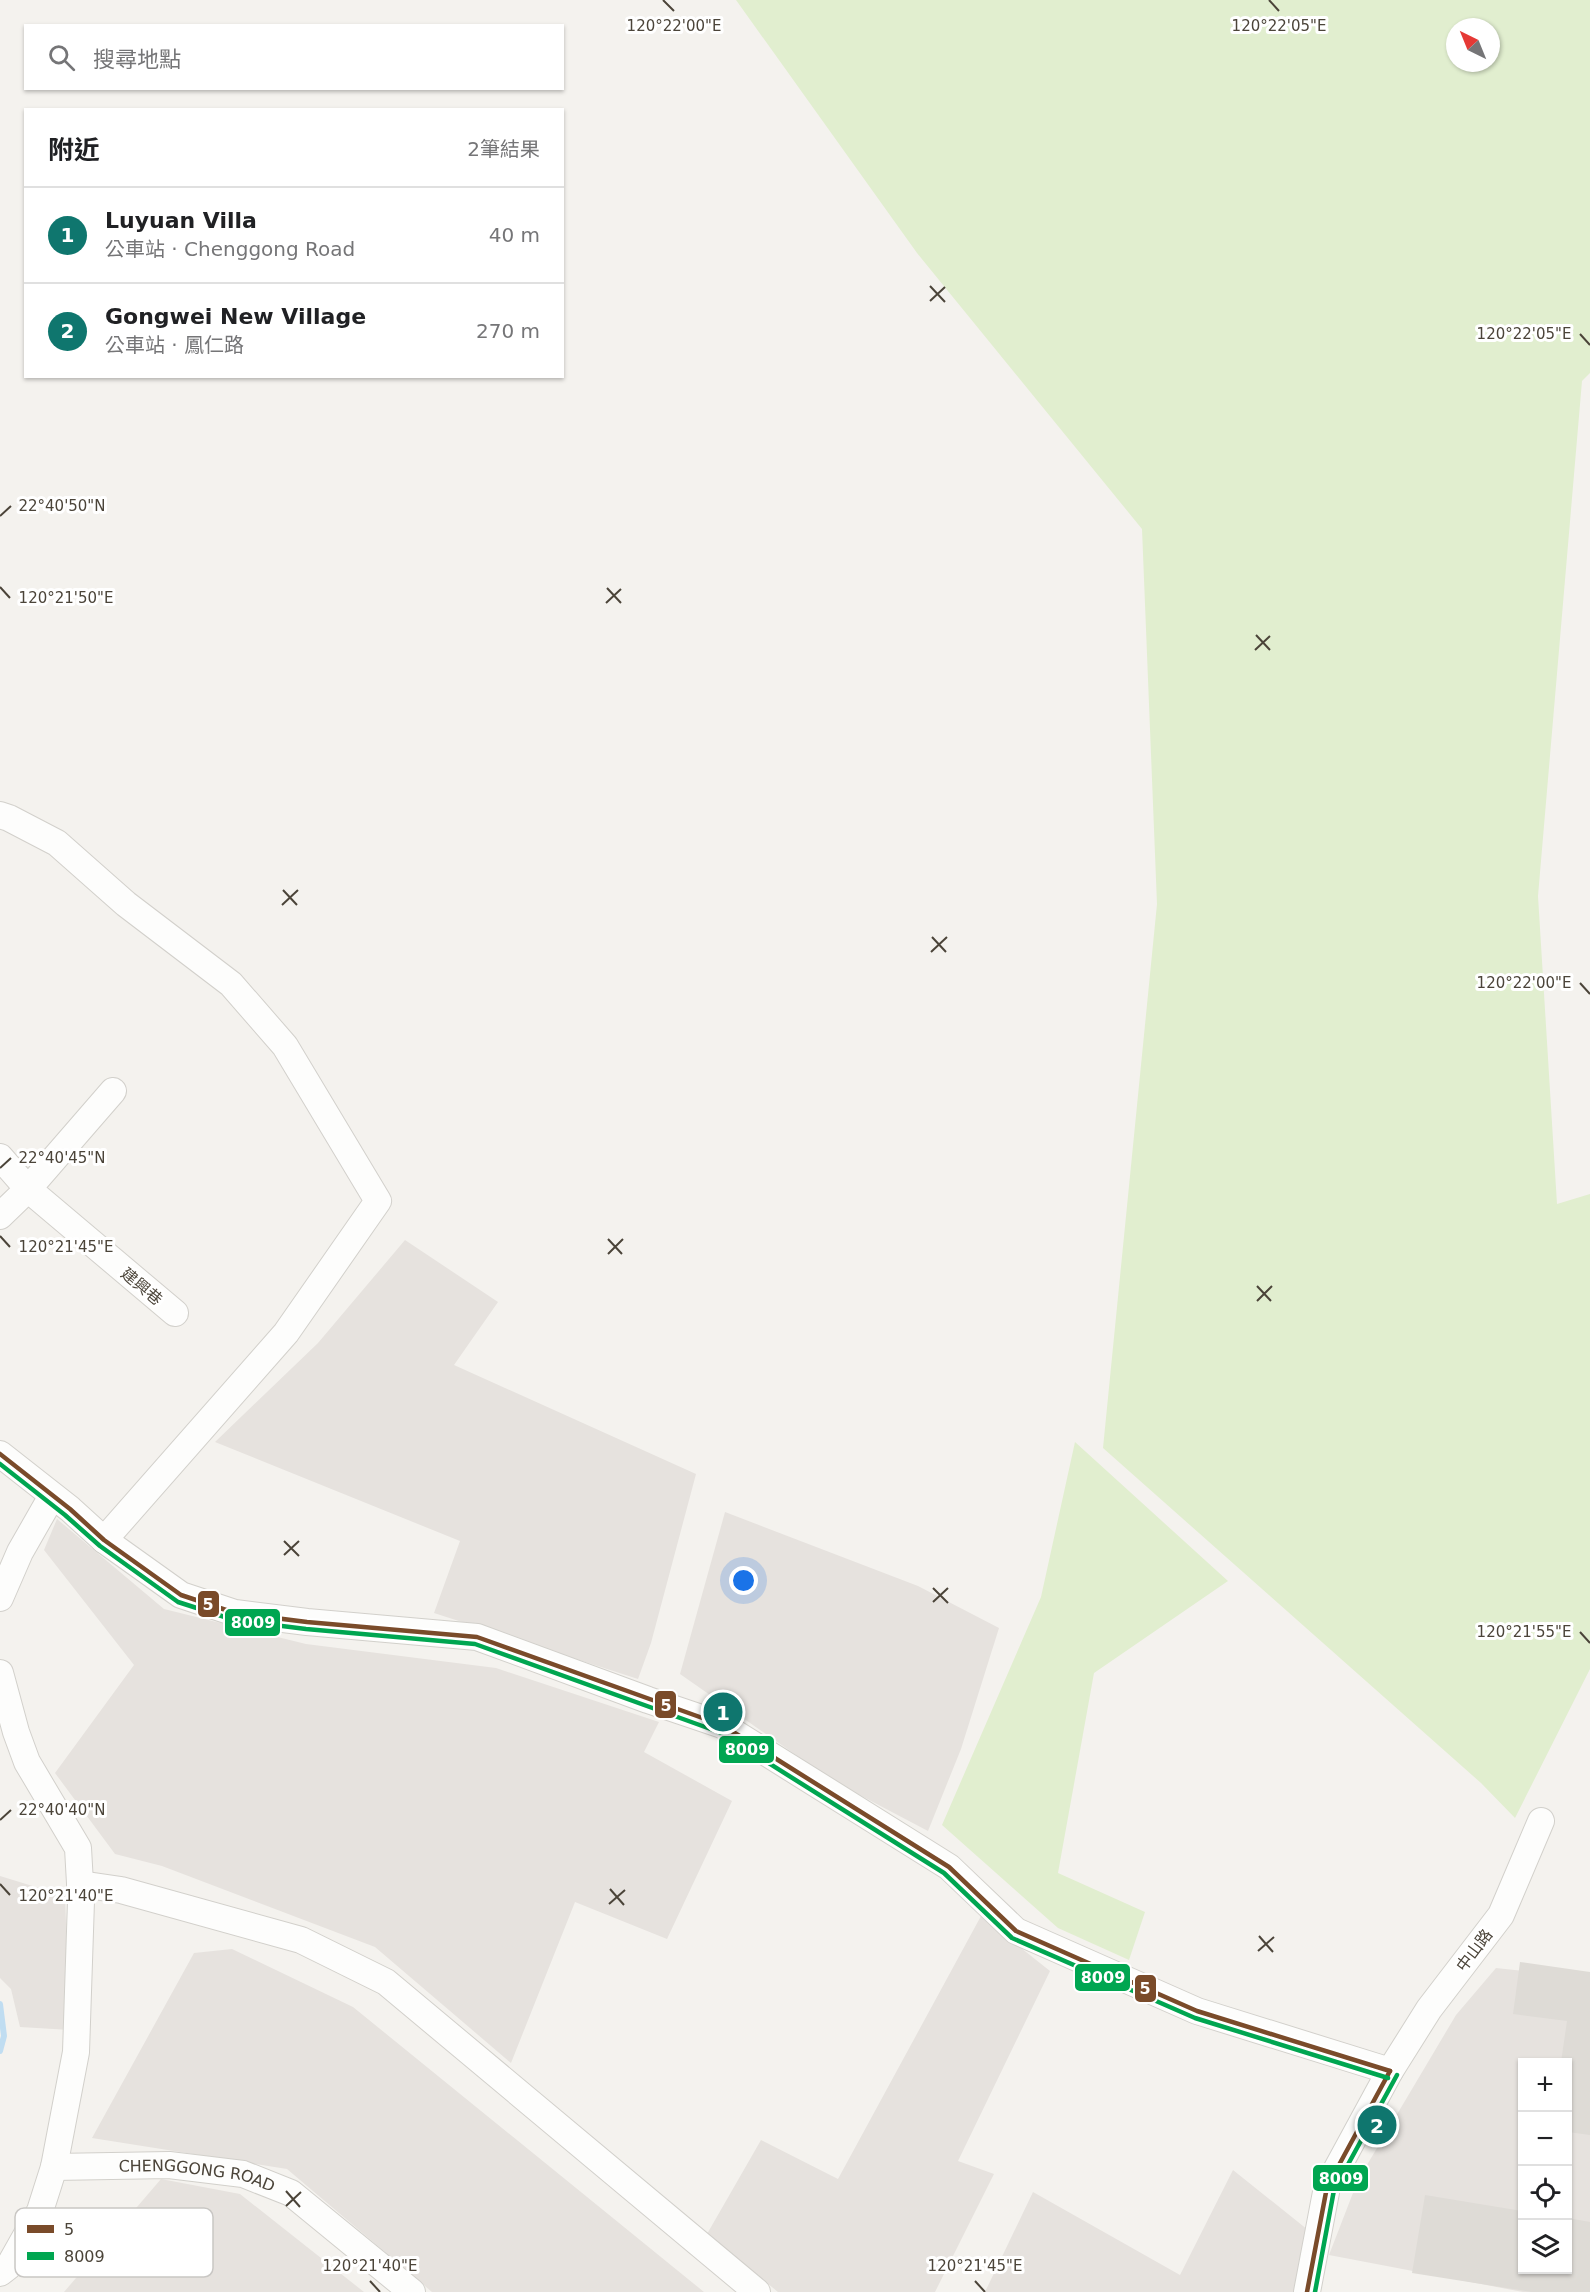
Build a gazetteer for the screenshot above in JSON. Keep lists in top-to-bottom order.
{
  "streets": {
    "street": ["建興巷", "中山路", "CHENGGONG ROAD"]
  },
  "lines": ["transit line 5", "transit line 8009"],
  "legend": ["5", "8009"],
  "north": "top left",
  "page": {
    "search": "搜尋地點",
    "heading": ["附近", "2筆結果"],
    "list": [
      {
        "mark": "1",
        "name": "Luyuan Villa",
        "note": "公車站 · Chenggong Road",
        "value": "40 m"
      },
      {
        "mark": "2",
        "name": "Gongwei New Village",
        "note": "公車站 · 鳳仁路",
        "value": "270 m"
      }
    ],
    "pins": ["1", "2"],
    "map_buttons": ["+", "−"]
  },
  "coordinates": [
    "120°22'05\"E",
    "120°22'00\"E",
    "22°40'50\"N",
    "120°21'50\"E",
    "22°40'45\"N",
    "120°21'45\"E",
    "120°21'55\"E",
    "22°40'40\"N",
    "120°21'40\"E"
  ]
}
